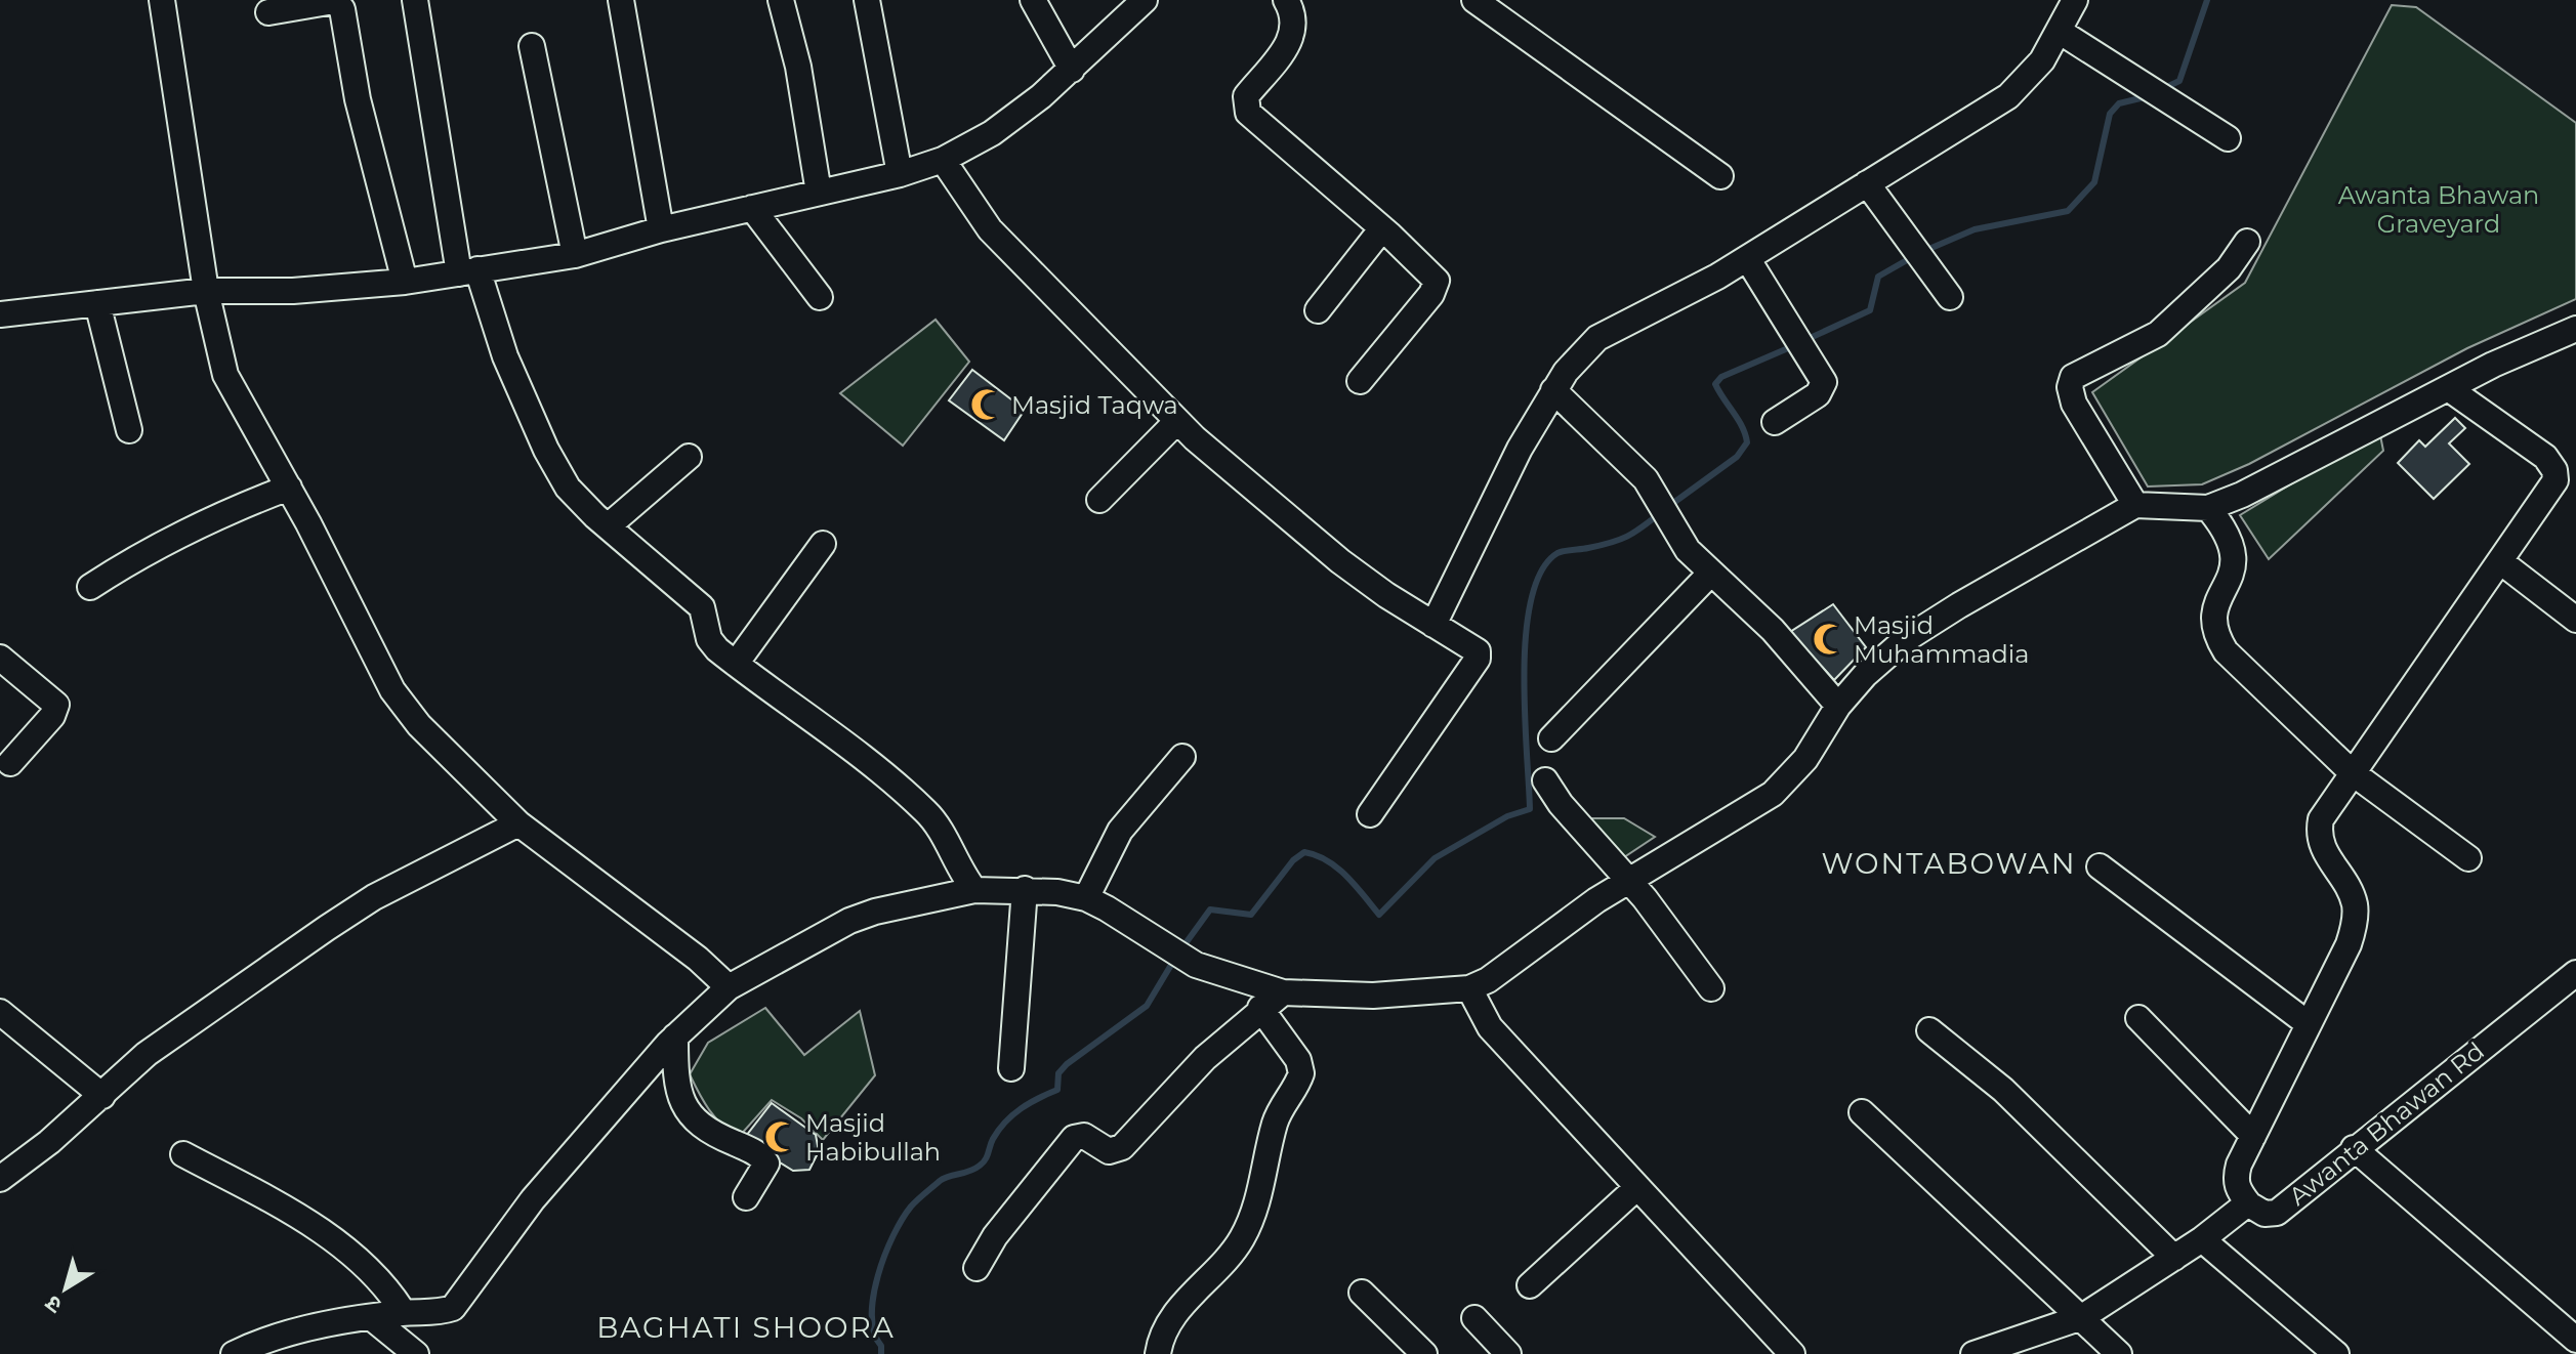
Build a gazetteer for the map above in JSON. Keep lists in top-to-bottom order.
{
  "streets": {
    "street": ["Awanta Bhawan Rd"]
  },
  "districts": ["WONTABOWAN", "BAGHATI SHOORA"],
  "parks": ["Awanta Bhawan Graveyard"],
  "places": {
    "mosque": ["Masjid Taqwa", "Masjid Muhammadia", "Masjid Habibullah"]
  },
  "north": "bottom left"
}
